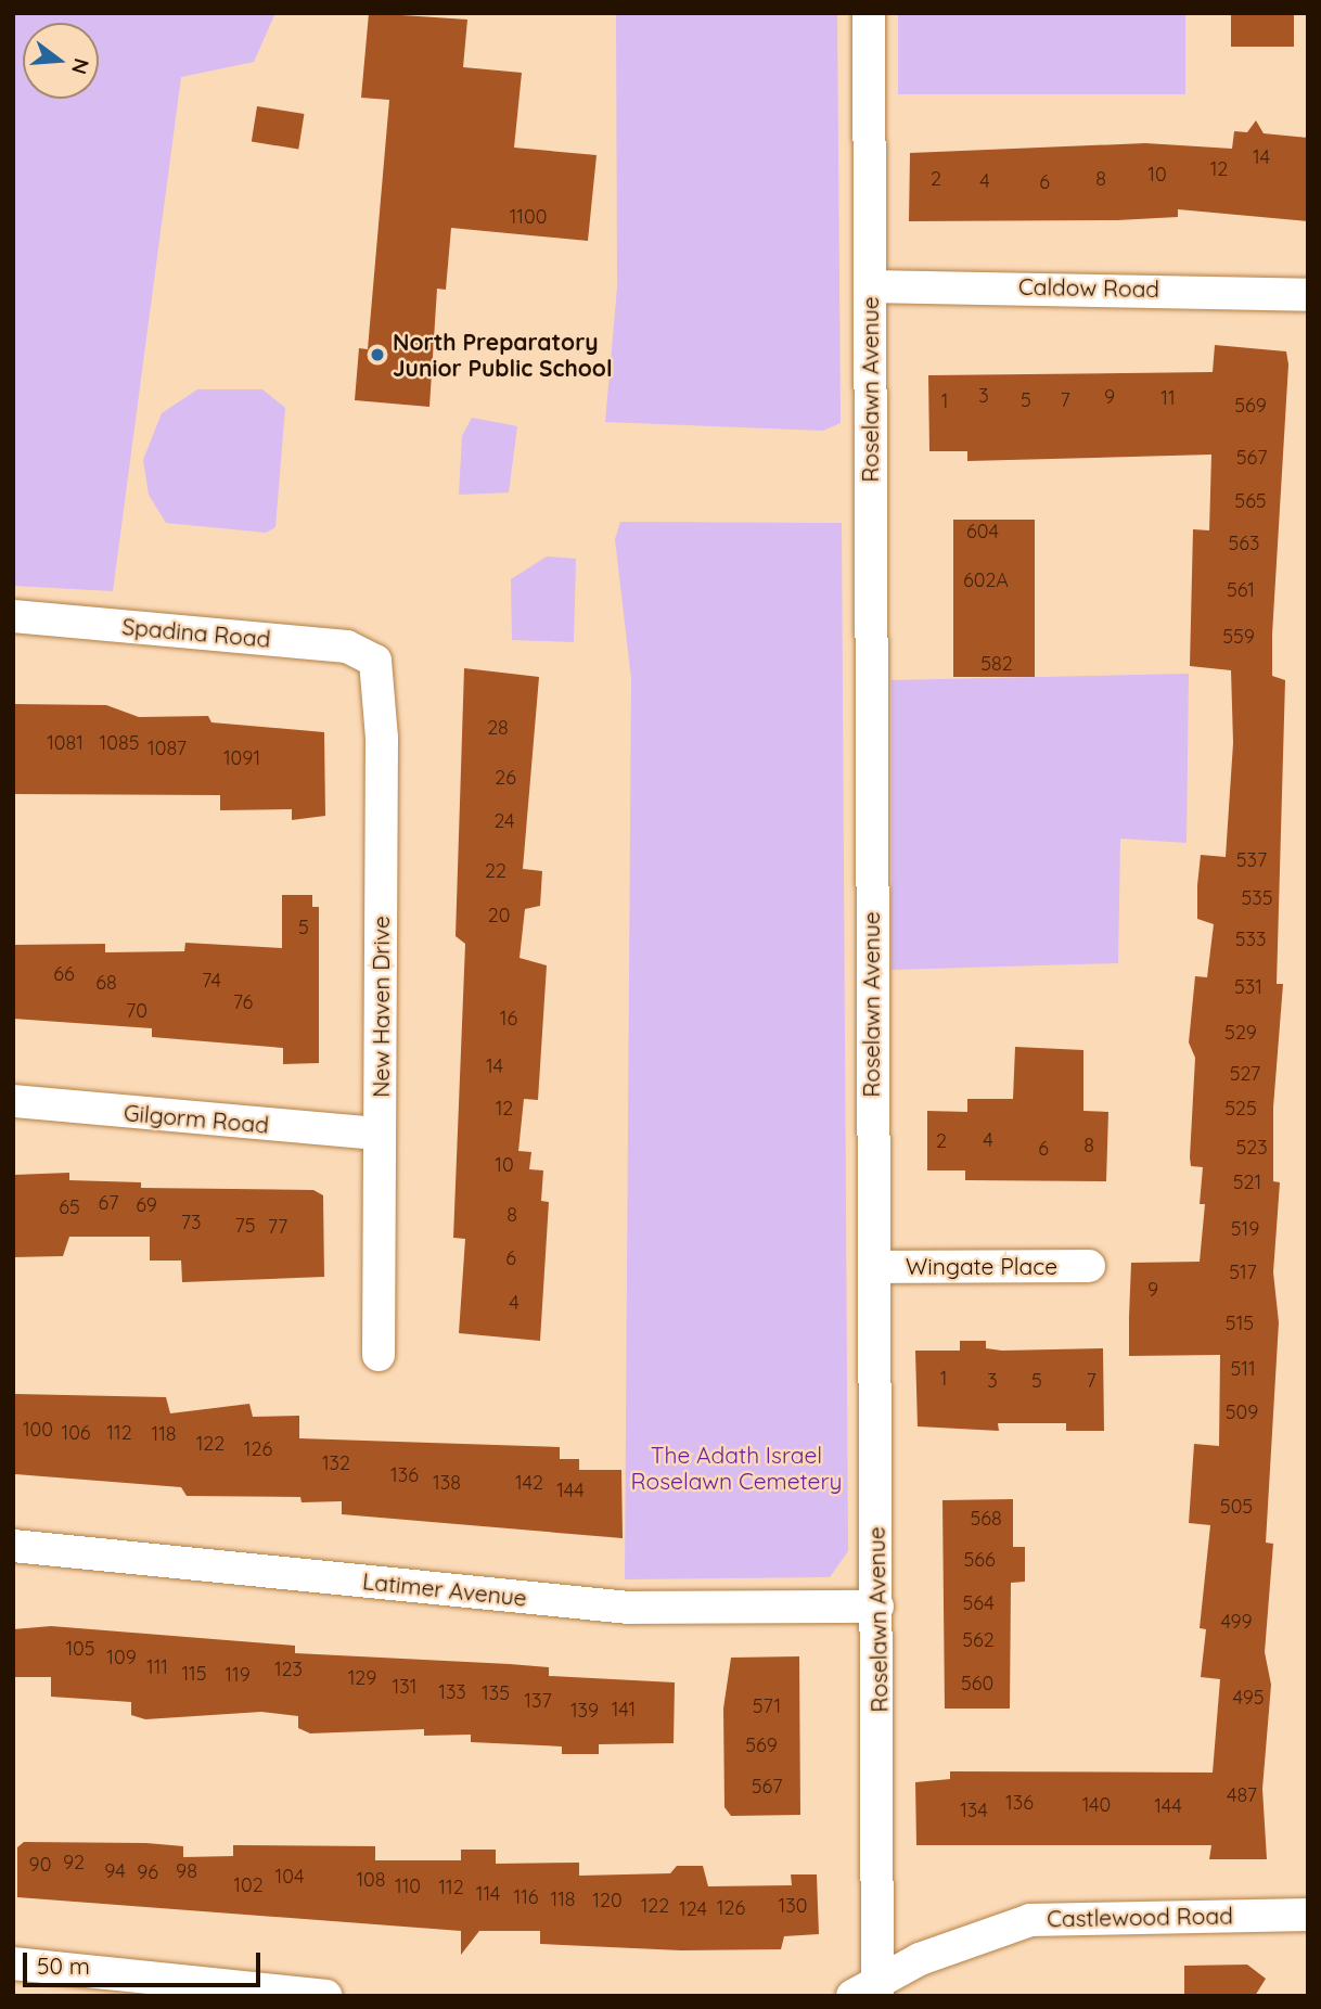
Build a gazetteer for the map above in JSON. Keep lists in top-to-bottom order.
{
  "streets": {
    "street": [
      "Caldow Road",
      "Roselawn Avenue",
      "Spadina Road",
      "New Haven Drive",
      "Gilgorm Road",
      "Wingate Place",
      "Latimer Avenue",
      "Castlewood Road"
    ]
  },
  "crossings": [
    ["Caldow Road", "Roselawn Avenue"],
    ["Roselawn Avenue", "Wingate Place"],
    ["Roselawn Avenue", "Latimer Avenue"],
    ["Roselawn Avenue", "Castlewood Road"],
    ["Spadina Road", "New Haven Drive"],
    ["New Haven Drive", "Gilgorm Road"]
  ],
  "parks": ["The Adath Israel Roselawn Cemetery"],
  "places": ["North Preparatory Junior Public School"],
  "house_numbers": [
    "14",
    "12",
    "10",
    "2",
    "8",
    "4",
    "6",
    "1100",
    "3",
    "9",
    "11",
    "5",
    "7",
    "1",
    "569",
    "567",
    "565",
    "604",
    "563",
    "602A",
    "561",
    "559",
    "582",
    "28",
    "1081",
    "1085",
    "1087",
    "1091",
    "26",
    "24",
    "537",
    "22",
    "535",
    "20",
    "5",
    "533",
    "66",
    "74",
    "68",
    "531",
    "76",
    "70",
    "16",
    "529",
    "14",
    "527",
    "12",
    "525",
    "4",
    "2",
    "8",
    "523",
    "6",
    "10",
    "521",
    "67",
    "69",
    "65",
    "8",
    "73",
    "75",
    "77",
    "519",
    "6",
    "517",
    "9",
    "4",
    "515",
    "511",
    "1",
    "3",
    "5",
    "7",
    "509",
    "100",
    "106",
    "112",
    "118",
    "122",
    "126",
    "132",
    "136",
    "138",
    "142",
    "144",
    "505",
    "568",
    "566",
    "564",
    "499",
    "562",
    "105",
    "109",
    "111",
    "123",
    "115",
    "119",
    "129",
    "560",
    "131",
    "133",
    "135",
    "495",
    "137",
    "571",
    "141",
    "139",
    "569",
    "567",
    "487",
    "136",
    "140",
    "144",
    "134",
    "92",
    "90",
    "94",
    "98",
    "96",
    "104",
    "108",
    "102",
    "110",
    "112",
    "114",
    "116",
    "118",
    "120",
    "122",
    "130",
    "126",
    "124"
  ],
  "scale_bar": "50 m",
  "north": "right"
}
